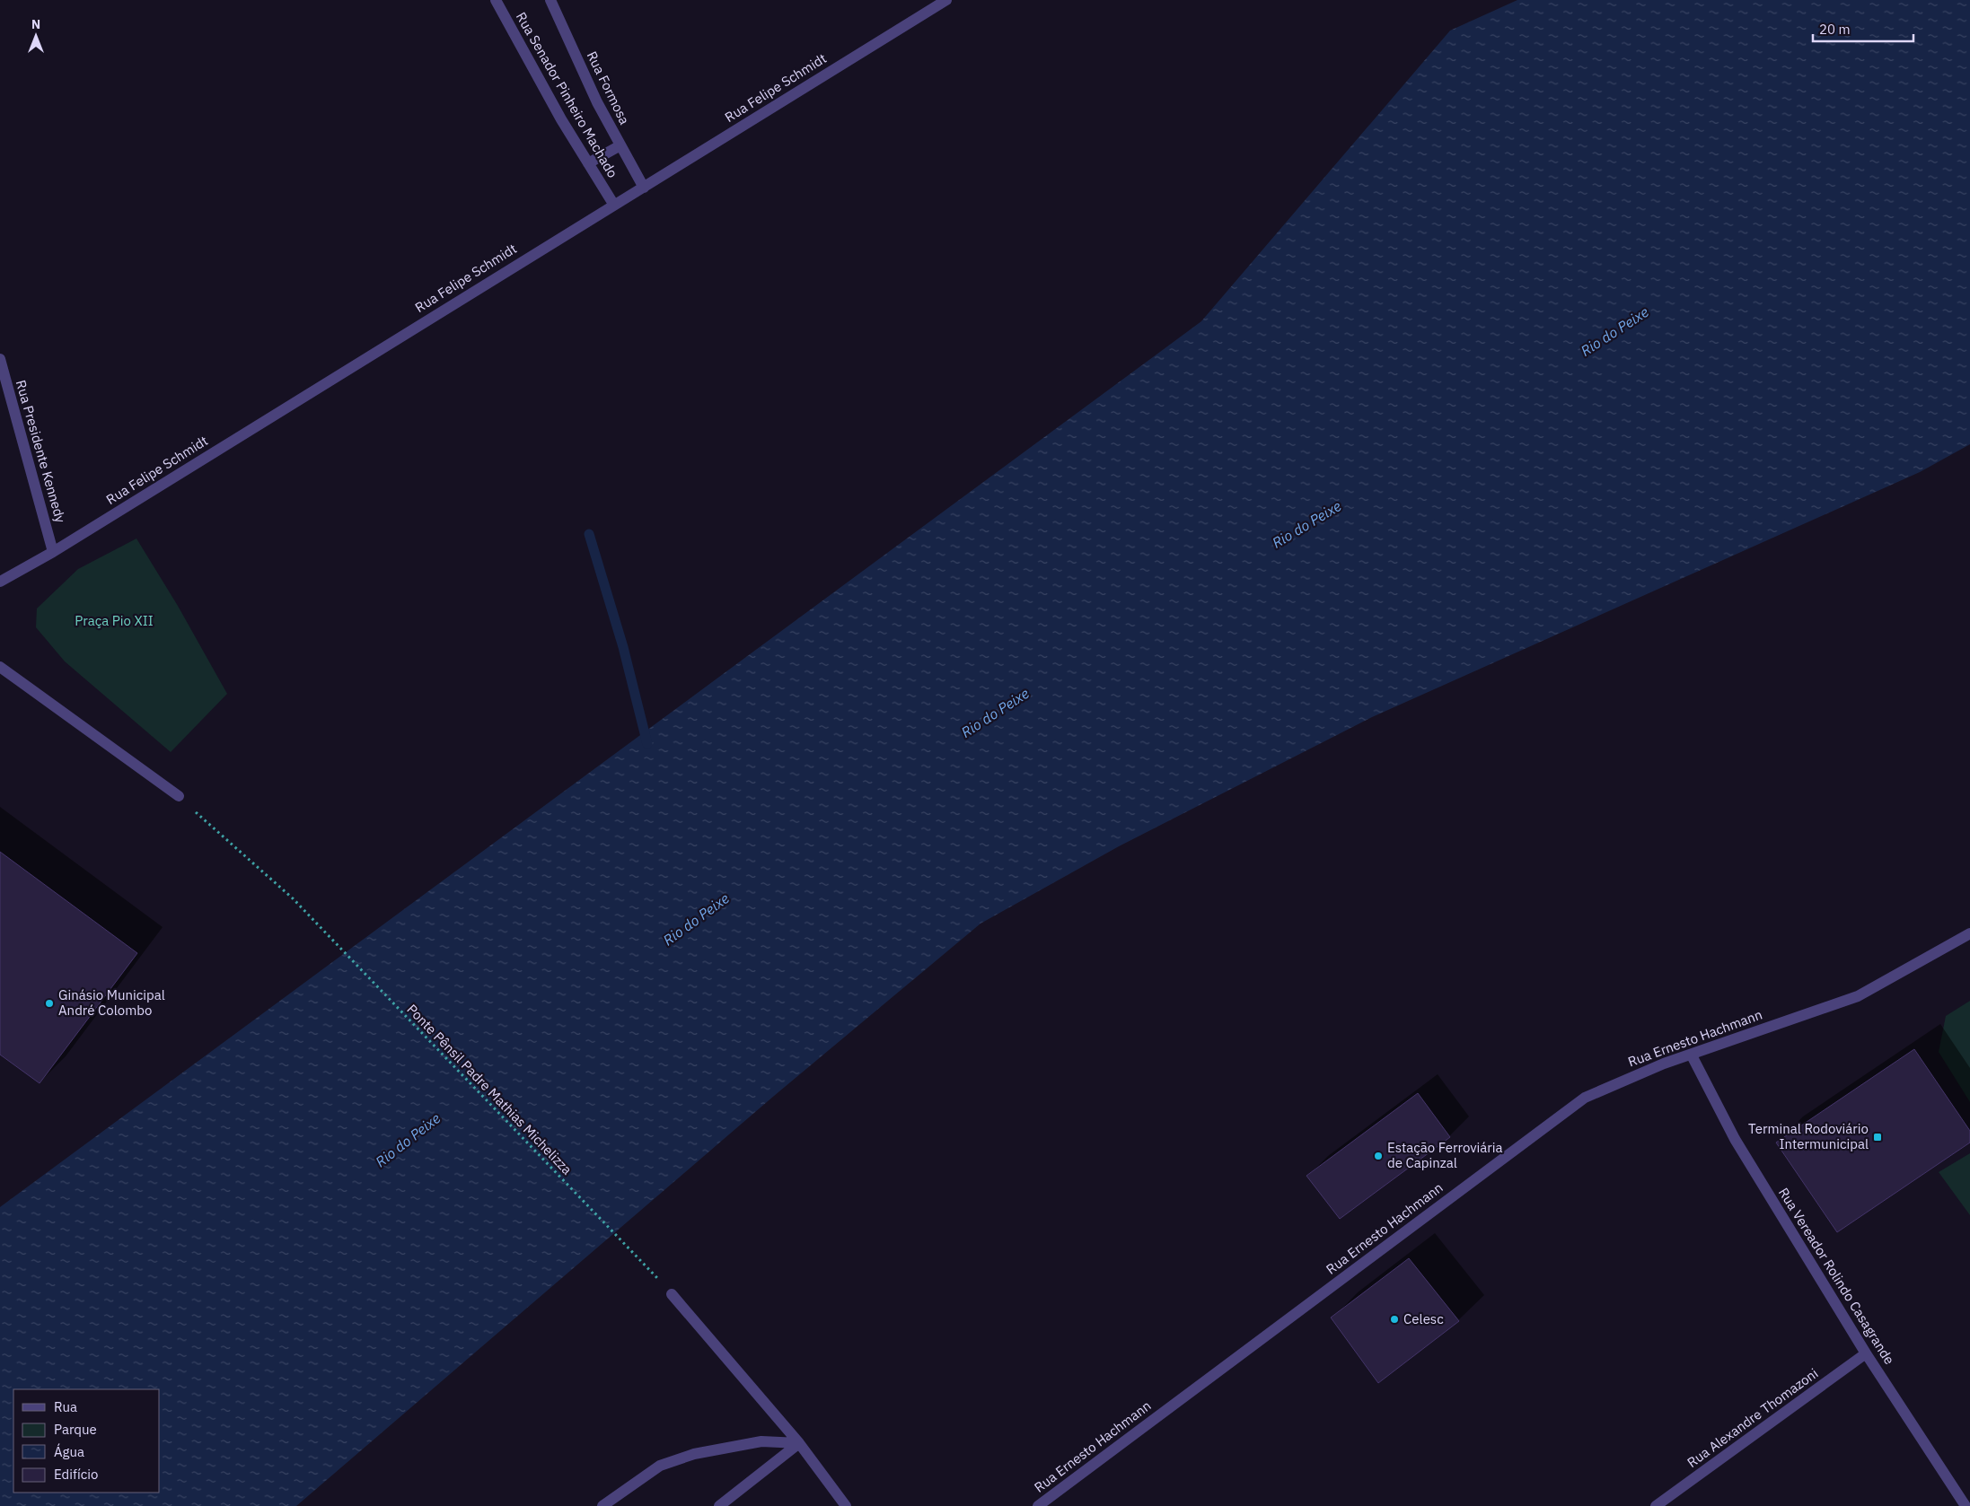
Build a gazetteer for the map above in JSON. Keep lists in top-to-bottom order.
{
  "streets": {
    "street": [
      "Rua Formosa",
      "Rua Felipe Schmidt",
      "Rua Senador Pinheiro Machado",
      "Rua Presidente Kennedy",
      "Rua Ernesto Hachmann",
      "Rua Vereador Rolindo Casagrande",
      "Rua Alexandre Thomazoni"
    ],
    "path": ["Ponte Pênsil Padre Mathias Michelizza"]
  },
  "crossings": [
    ["Rua Formosa", "Rua Felipe Schmidt"],
    ["Rua Felipe Schmidt", "Rua Senador Pinheiro Machado"],
    ["Rua Felipe Schmidt", "Rua Presidente Kennedy"],
    ["Rua Ernesto Hachmann", "Rua Vereador Rolindo Casagrande"],
    ["Rua Vereador Rolindo Casagrande", "Rua Alexandre Thomazoni"]
  ],
  "water": ["Rio do Peixe"],
  "parks": ["Praça Pio XII"],
  "places": {
    "other": ["Ginásio Municipal André Colombo", "Estação Ferroviária de Capinzal", "Celesc"],
    "transit": ["Terminal Rodoviário Intermunicipal"]
  },
  "legend": [
    "Rua",
    "Parque",
    "Água",
    "Edifício"
  ],
  "scale_bar": "20 m",
  "north": "top"
}
